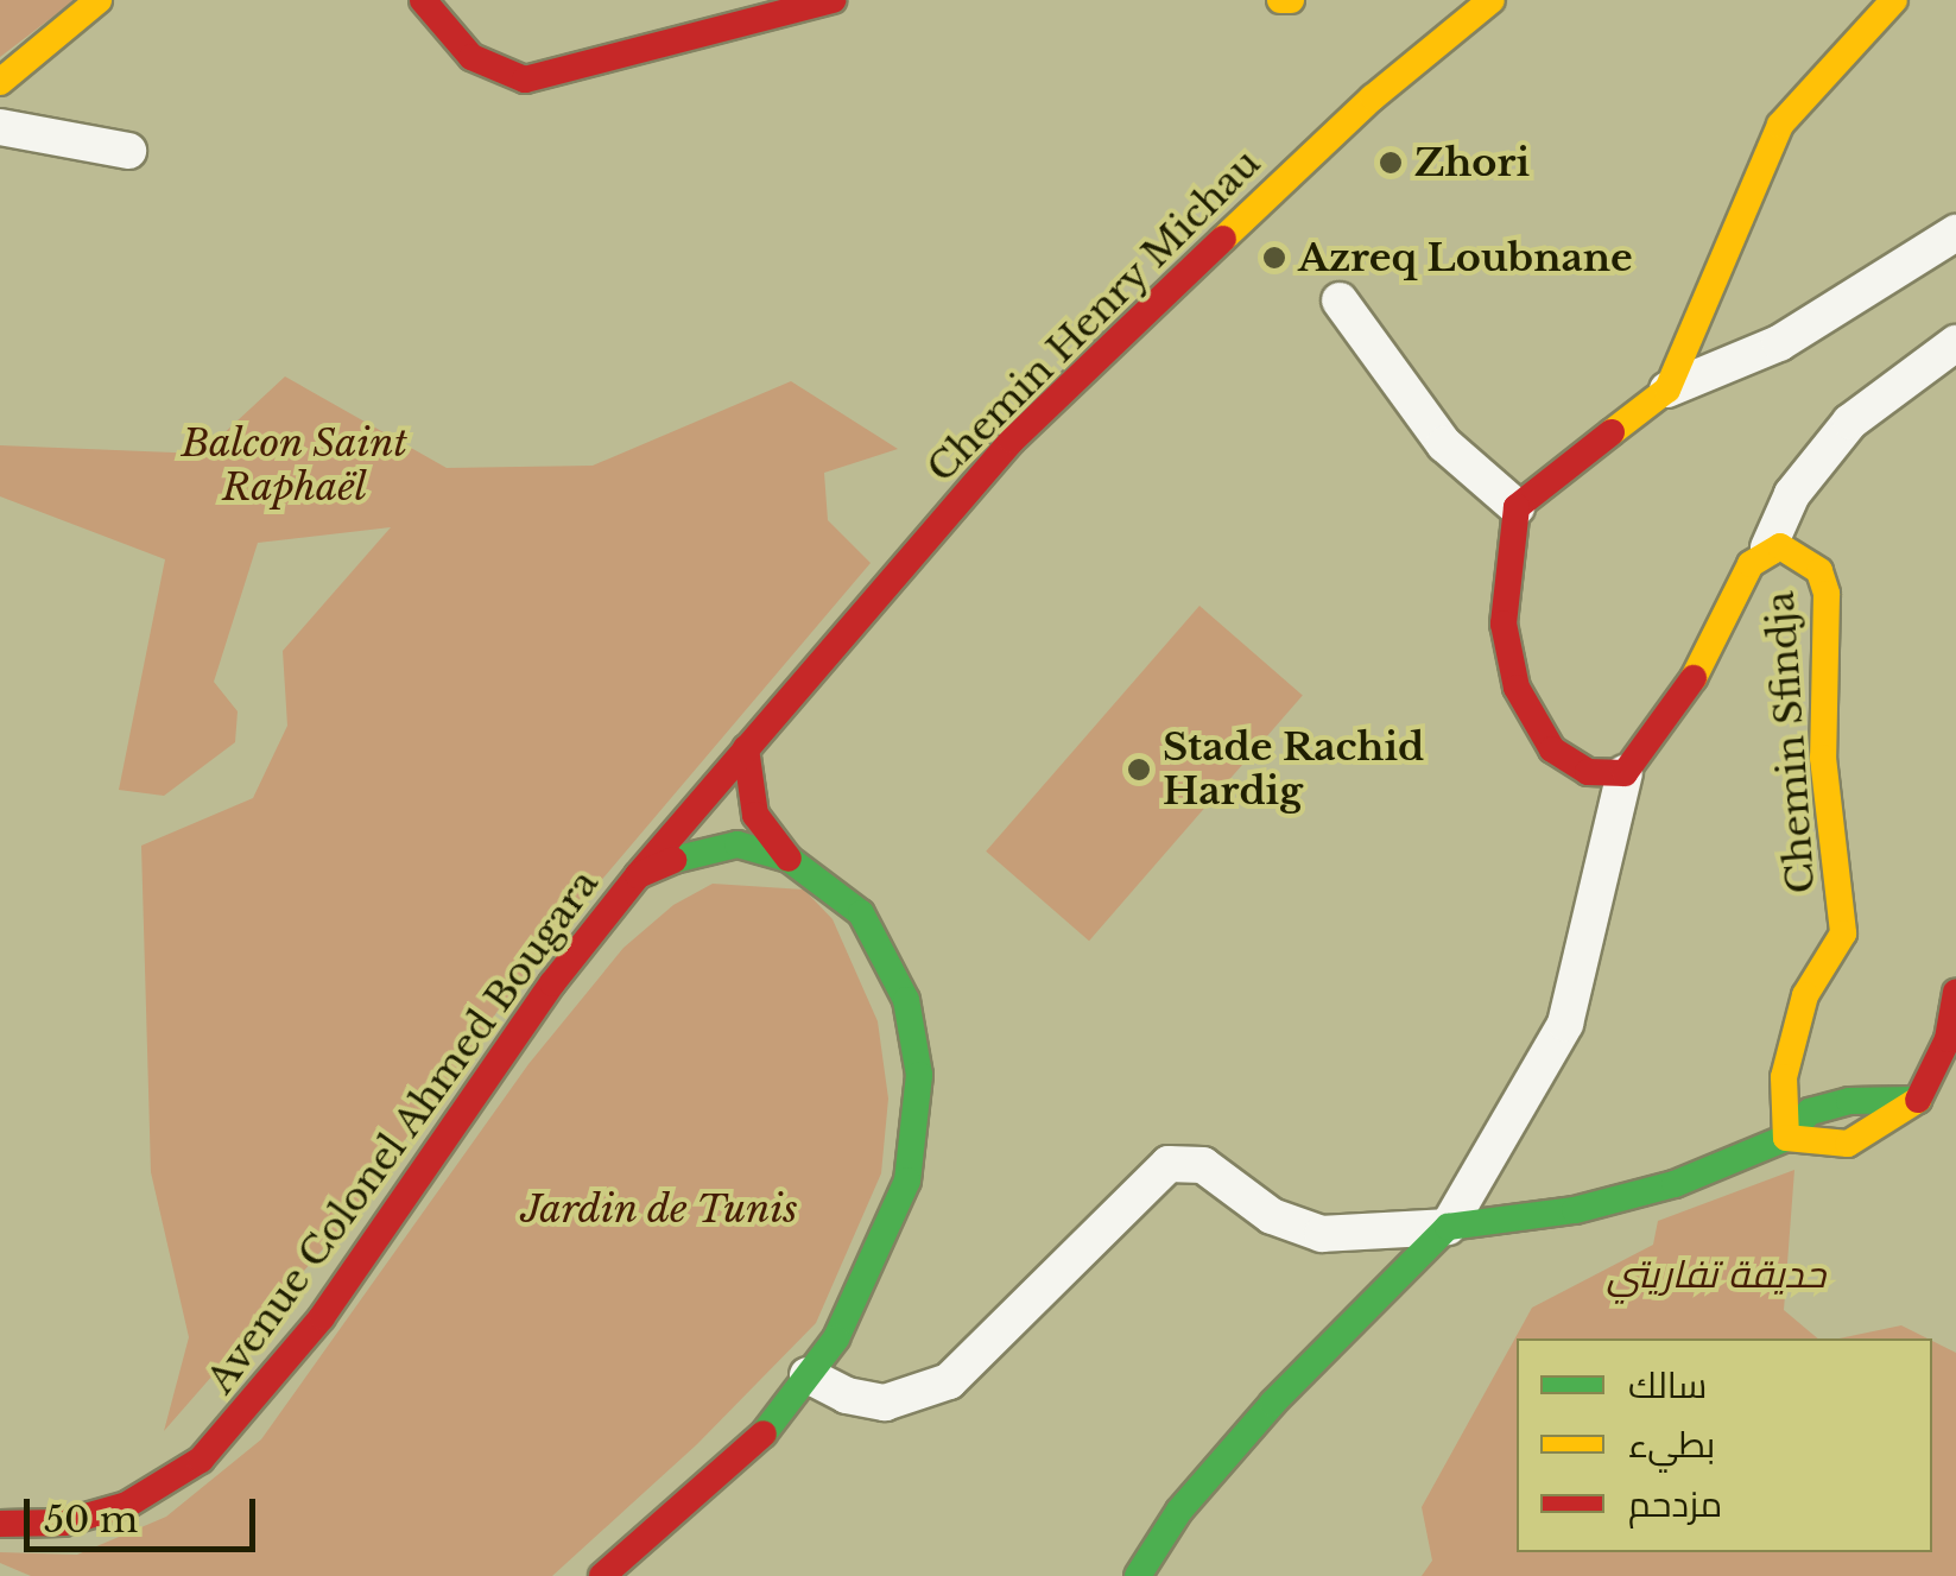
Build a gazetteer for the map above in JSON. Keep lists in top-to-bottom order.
{
  "streets": {
    "street": ["Chemin Henry Michau", "Chemin Sfindja", "Avenue Colonel Ahmed Bougara"]
  },
  "crossings": [
    ["Chemin Henry Michau", "Avenue Colonel Ahmed Bougara"]
  ],
  "parks": ["Balcon Saint Raphaël", "Jardin de Tunis", "حديقة تفاريتي"],
  "places": ["Zhori", "Azreq Loubnane", "Stade Rachid Hardig"],
  "legend": ["سالك", "بطيء", "مزدحم"],
  "scale_bar": "50 m"
}
